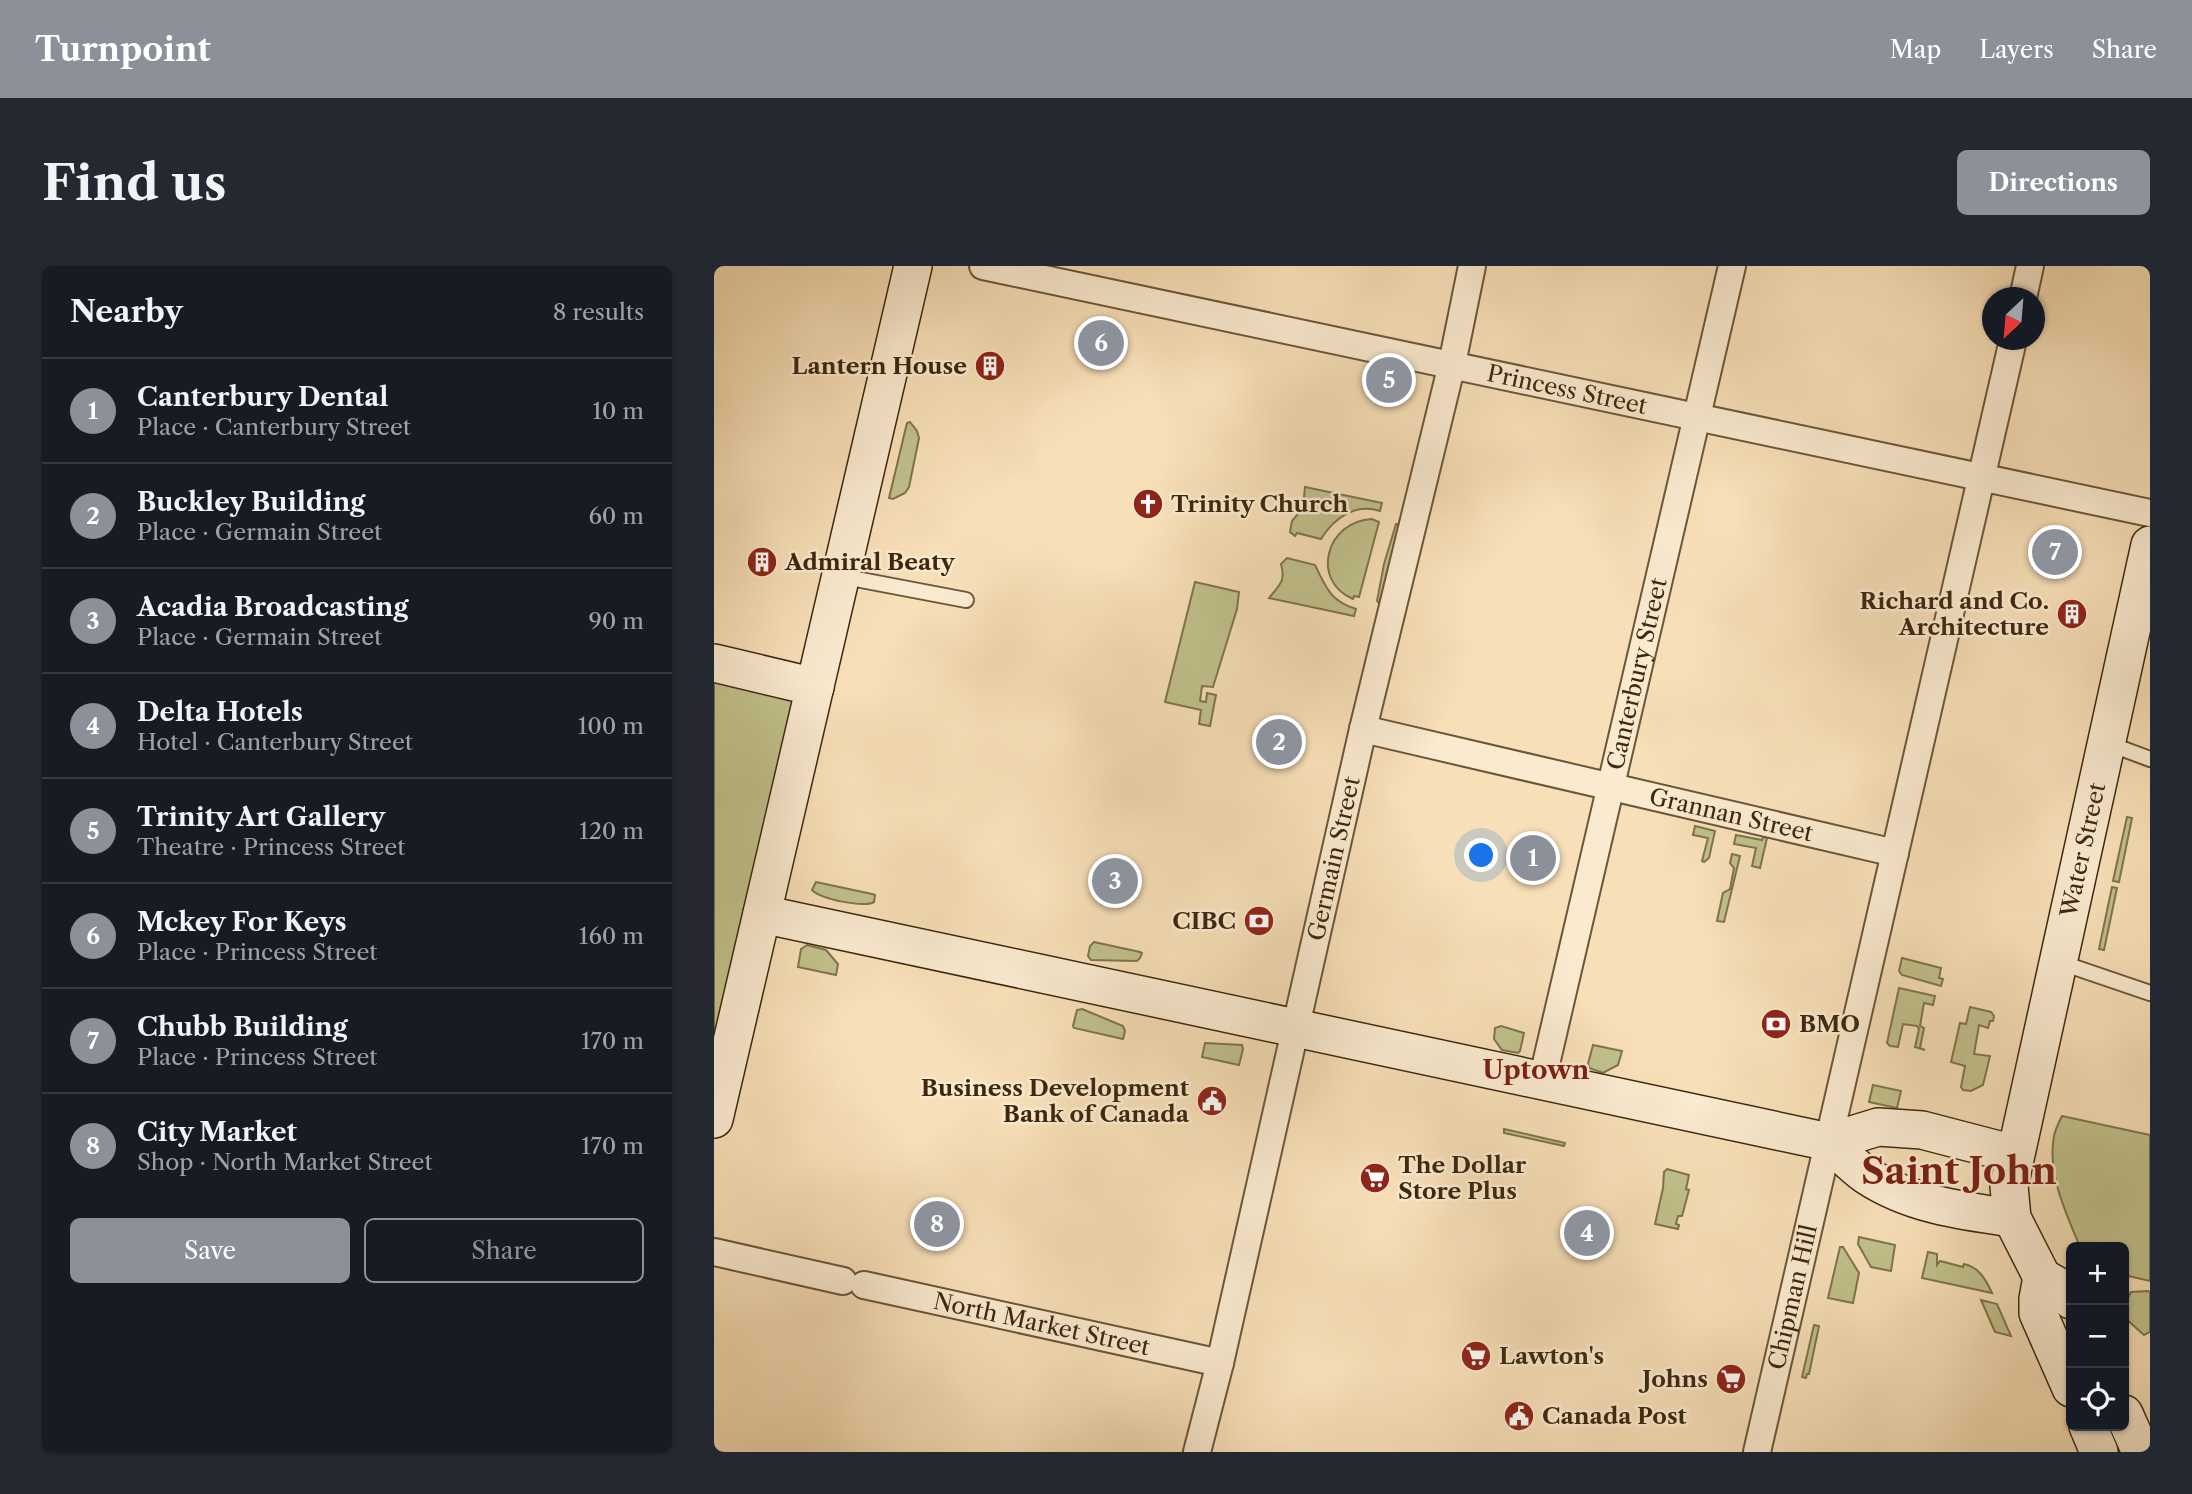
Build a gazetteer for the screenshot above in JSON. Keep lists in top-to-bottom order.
{
  "streets": {
    "street": [
      "Princess Street",
      "Canterbury Street",
      "Grannan Street",
      "Water Street",
      "Germain Street",
      "Chipman Hill",
      "North Market Street"
    ]
  },
  "crossings": [
    ["Princess Street", "Canterbury Street"],
    ["Princess Street", "Germain Street"],
    ["Princess Street", "Chipman Hill"],
    ["Canterbury Street", "Grannan Street"],
    ["Grannan Street", "Germain Street"],
    ["Grannan Street", "Chipman Hill"],
    ["Germain Street", "North Market Street"]
  ],
  "districts": ["Uptown", "Saint John"],
  "places": {
    "building": ["Lantern House", "Admiral Beaty", "Richard and Co. Architecture"],
    "church": ["Trinity Church"],
    "bank": ["CIBC", "BMO"],
    "public building": ["Business Development Bank of Canada", "Canada Post"],
    "supermarket": ["The Dollar Store Plus", "Lawton's", "Johns"]
  },
  "north": "bottom left",
  "page": {
    "header": "Turnpoint",
    "nav": ["Map", "Layers", "Share"],
    "buttons": [
      "Directions",
      ["Save", "Share"]
    ],
    "title": "Find us",
    "heading": ["Nearby", "8 results"],
    "pins": [
      "6",
      "5",
      "7",
      "2",
      "1",
      "3",
      "8",
      "4"
    ],
    "list": [
      {
        "mark": "1",
        "name": "Canterbury Dental",
        "note": "Place · Canterbury Street",
        "value": "10 m"
      },
      {
        "mark": "2",
        "name": "Buckley Building",
        "note": "Place · Germain Street",
        "value": "60 m"
      },
      {
        "mark": "3",
        "name": "Acadia Broadcasting",
        "note": "Place · Germain Street",
        "value": "90 m"
      },
      {
        "mark": "4",
        "name": "Delta Hotels",
        "note": "Hotel · Canterbury Street",
        "value": "100 m"
      },
      {
        "mark": "5",
        "name": "Trinity Art Gallery",
        "note": "Theatre · Princess Street",
        "value": "120 m"
      },
      {
        "mark": "6",
        "name": "Mckey For Keys",
        "note": "Place · Princess Street",
        "value": "160 m"
      },
      {
        "mark": "7",
        "name": "Chubb Building",
        "note": "Place · Princess Street",
        "value": "170 m"
      },
      {
        "mark": "8",
        "name": "City Market",
        "note": "Shop · North Market Street",
        "value": "170 m"
      }
    ],
    "map_buttons": ["+", "−"]
  }
}
